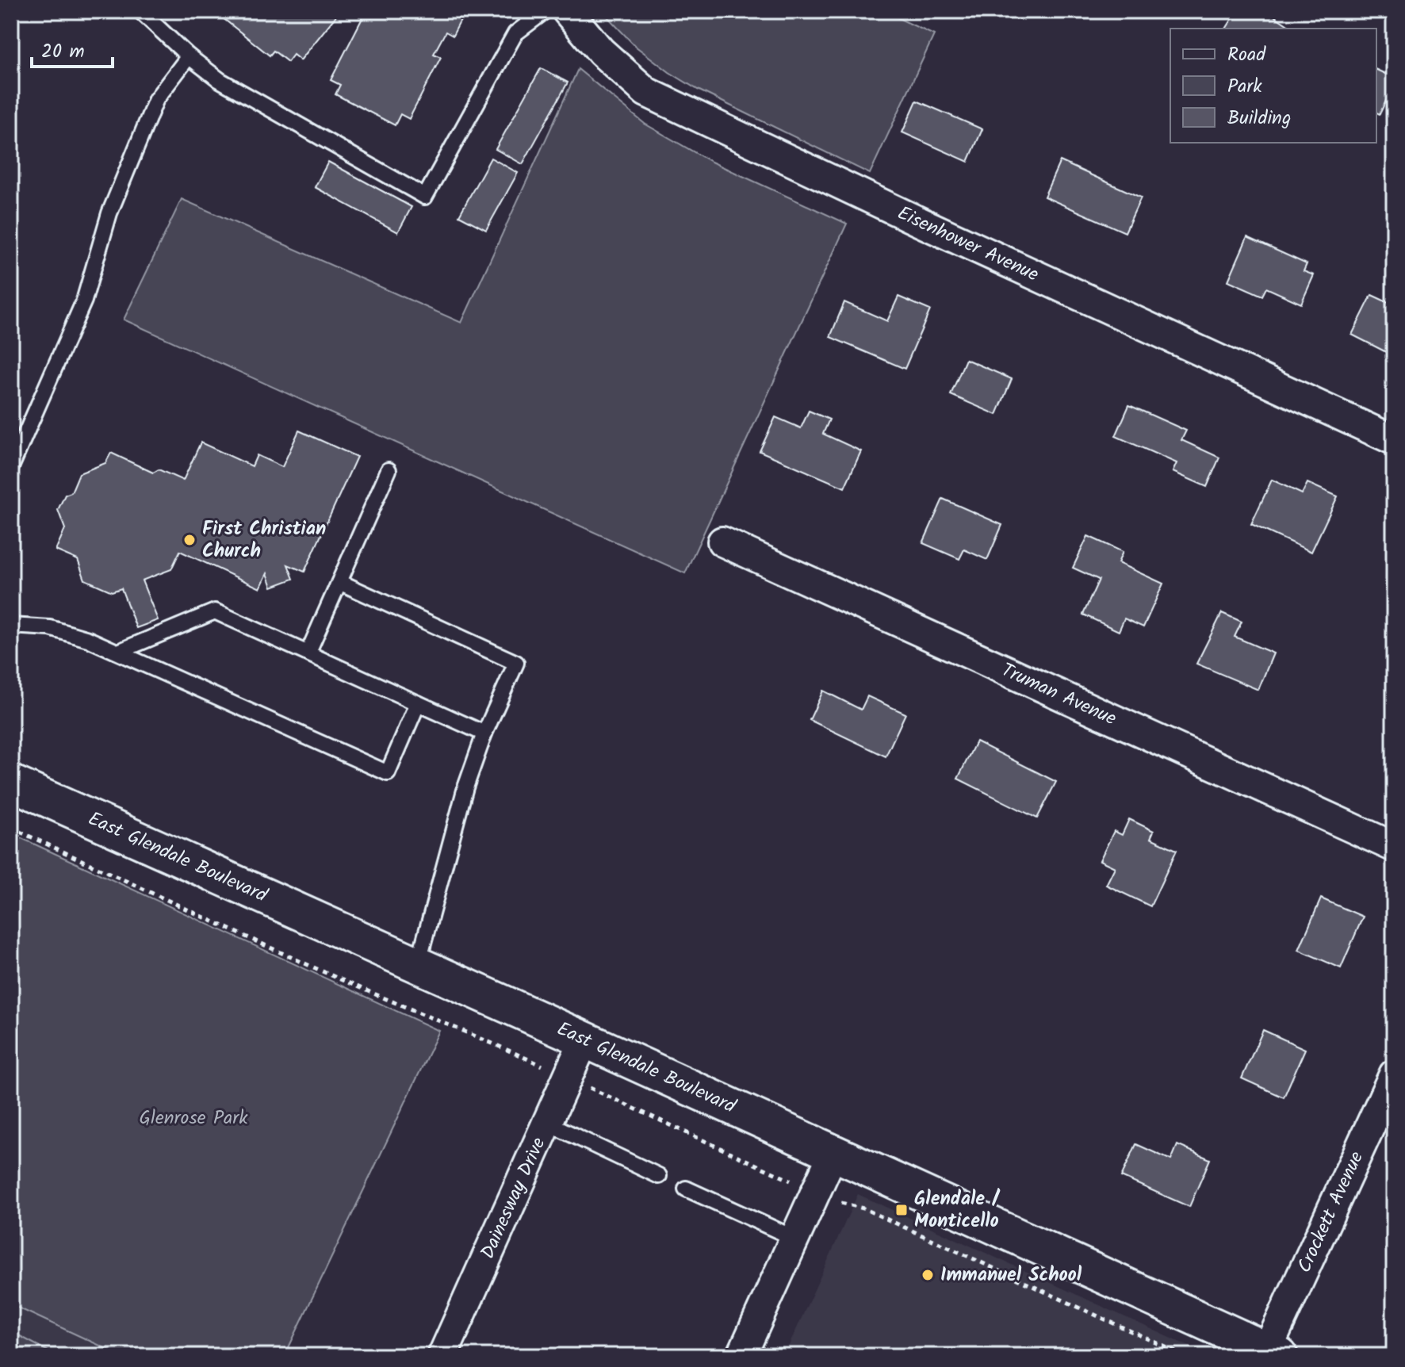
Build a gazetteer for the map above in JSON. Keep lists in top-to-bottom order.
{
  "streets": {
    "street": [
      "Eisenhower Avenue",
      "Truman Avenue",
      "East Glendale Boulevard",
      "Dainesway Drive",
      "Crockett Avenue"
    ]
  },
  "crossings": [
    ["East Glendale Boulevard", "Dainesway Drive"],
    ["East Glendale Boulevard", "Crockett Avenue"]
  ],
  "parks": ["Glenrose Park"],
  "places": {
    "other": ["First Christian Church", "Immanuel School"],
    "transit": ["Glendale / Monticello"]
  },
  "legend": ["Road", "Park", "Building"],
  "scale_bar": "20 m"
}
